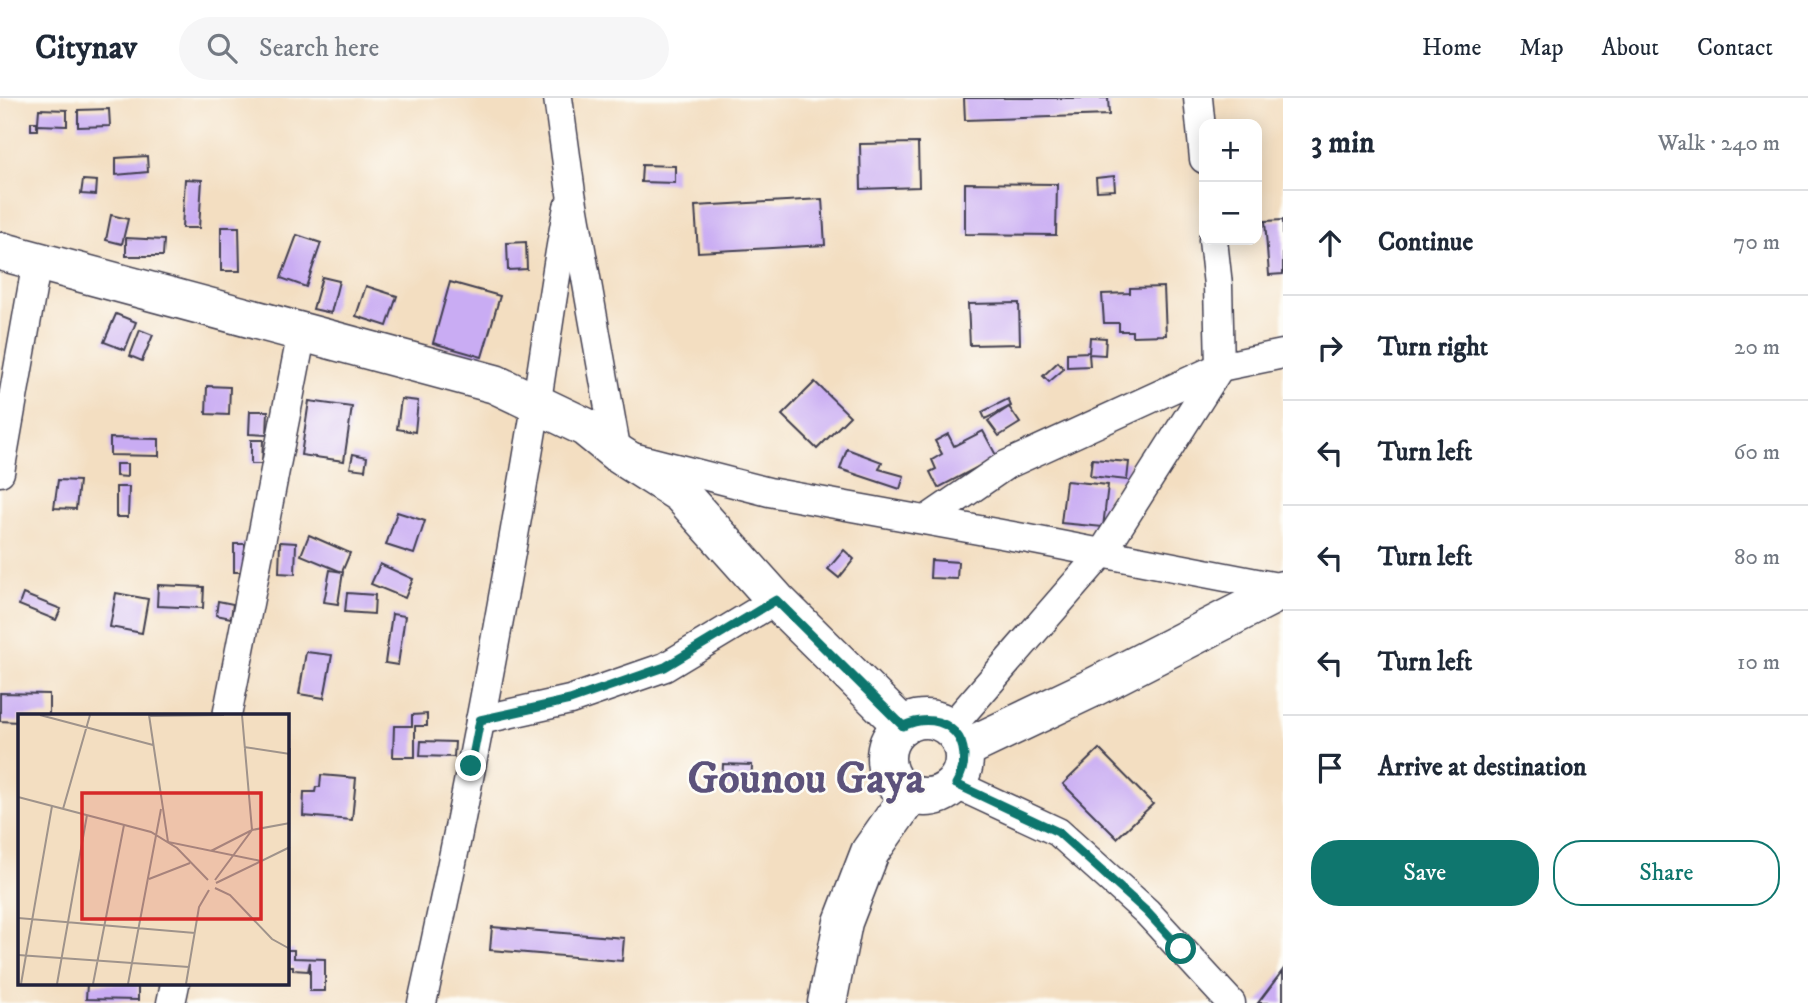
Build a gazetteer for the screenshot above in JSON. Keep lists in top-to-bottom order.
{
  "districts": ["Gounou Gaya"],
  "page": {
    "header": "Citynav",
    "search": "Search here",
    "nav": [
      "Home",
      "Map",
      "About",
      "Contact"
    ],
    "heading": ["3 min", "Walk · 240 m"],
    "map_buttons": ["+", "−"],
    "list": [
      ["Continue", "70 m"],
      ["Turn right", "20 m"],
      ["Turn left", "60 m"],
      ["Turn left", "80 m"],
      ["Turn left", "10 m"],
      "Arrive at destination"
    ],
    "buttons": ["Save", "Share"]
  }
}
